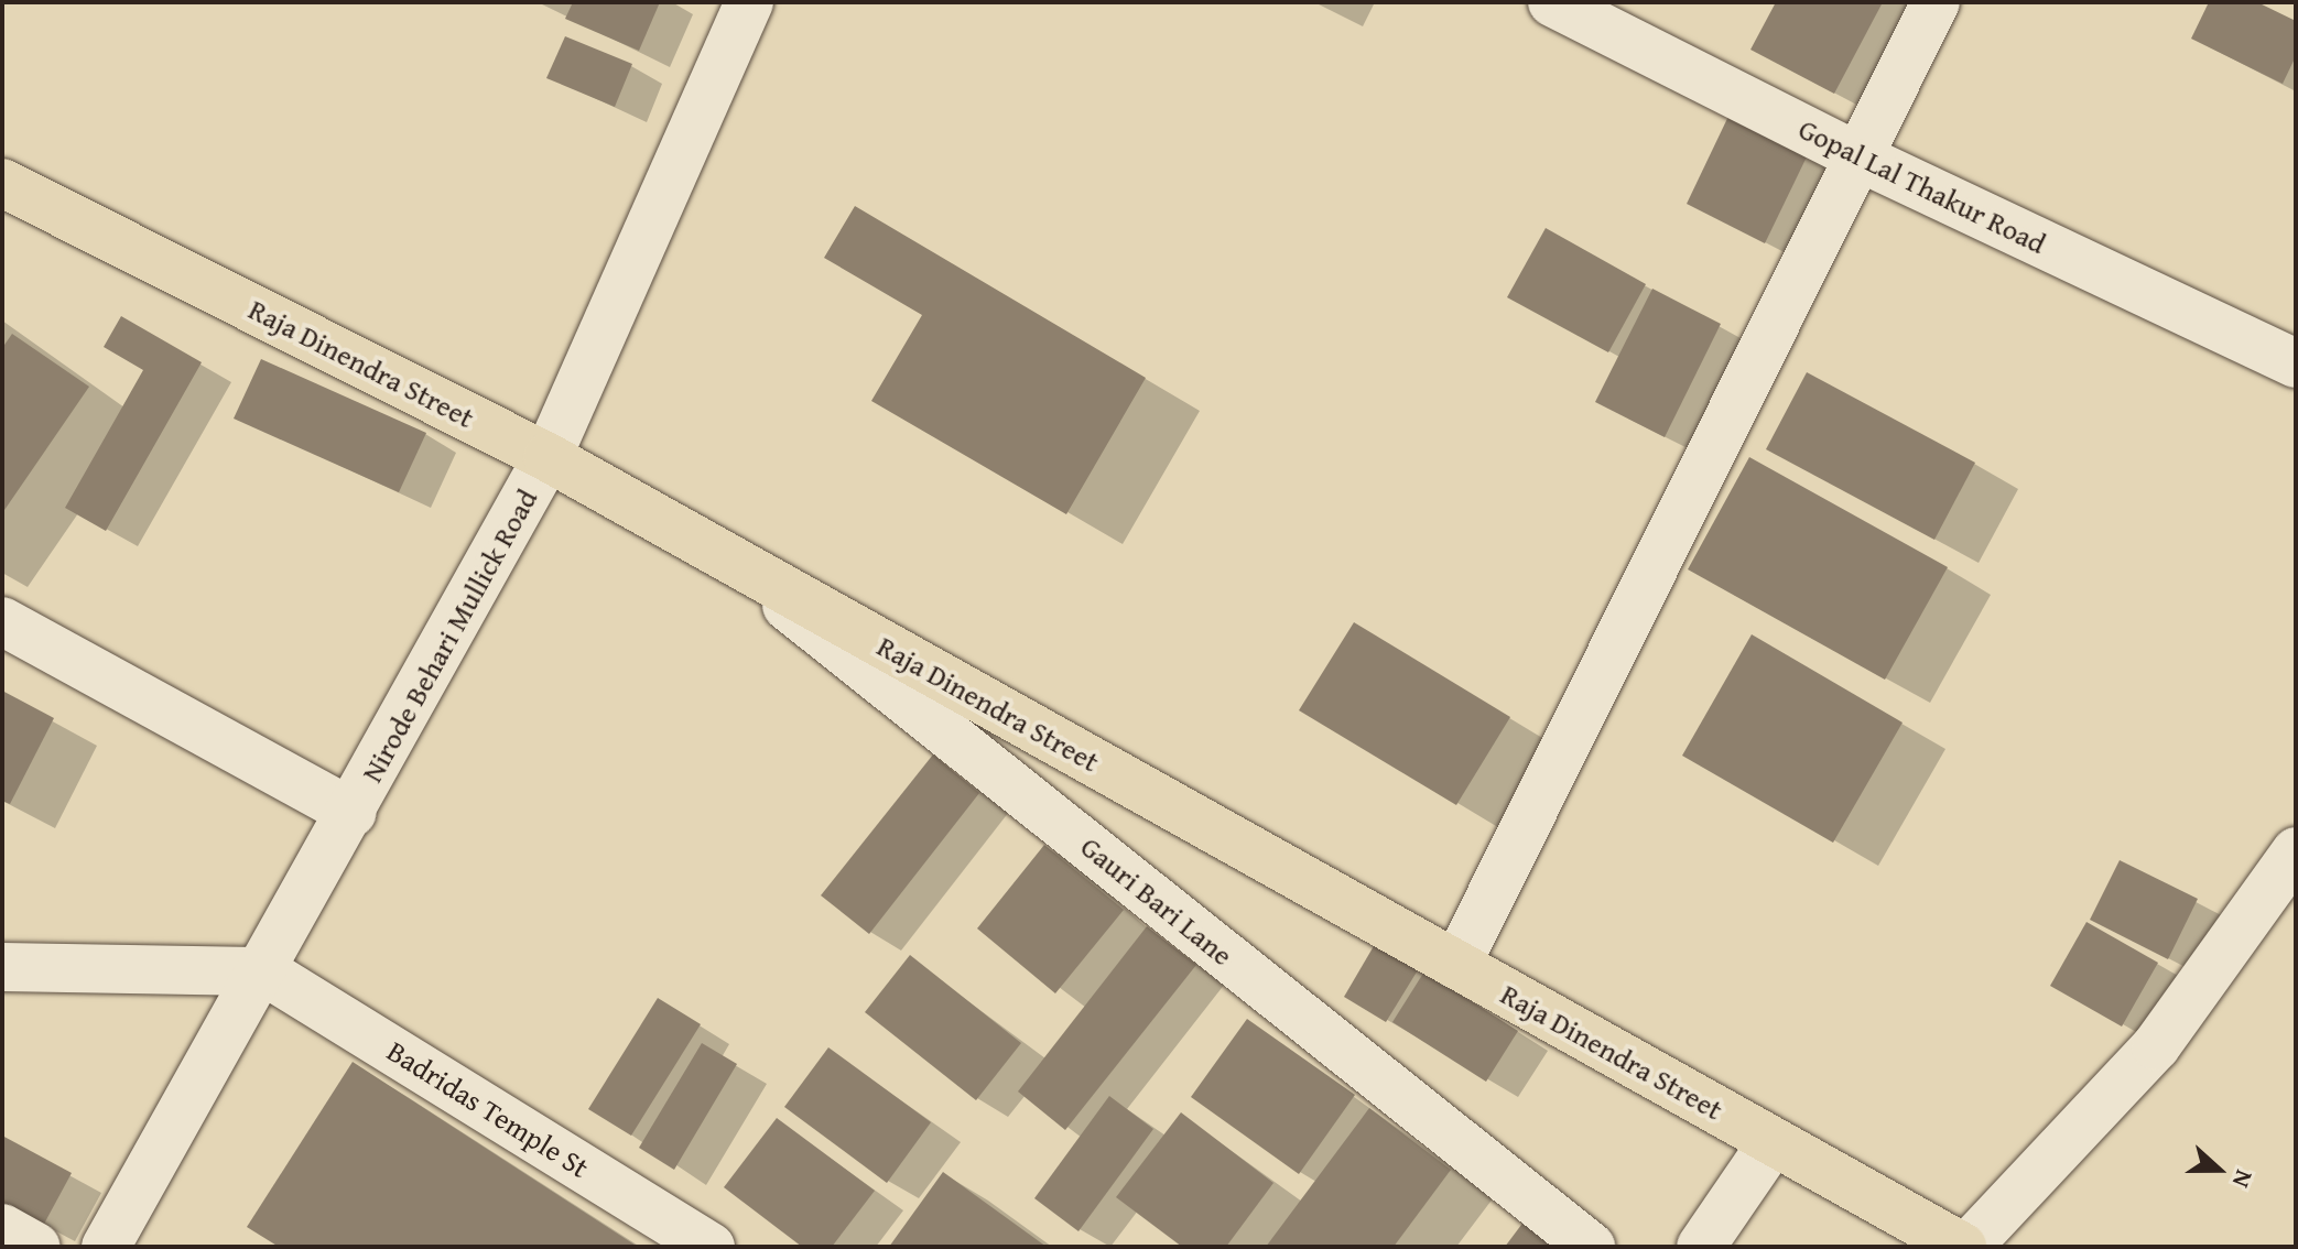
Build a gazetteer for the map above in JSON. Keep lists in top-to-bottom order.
{
  "streets": {
    "main road": ["Raja Dinendra Street"],
    "street": [
      "Gopal Lal Thakur Road",
      "Nirode Behari Mullick Road",
      "Gauri Bari Lane",
      "Badridas Temple St"
    ]
  },
  "crossings": [
    ["Raja Dinendra Street", "Nirode Behari Mullick Road"],
    ["Raja Dinendra Street", "Gauri Bari Lane"],
    ["Nirode Behari Mullick Road", "Badridas Temple St"]
  ],
  "north": "right"
}
